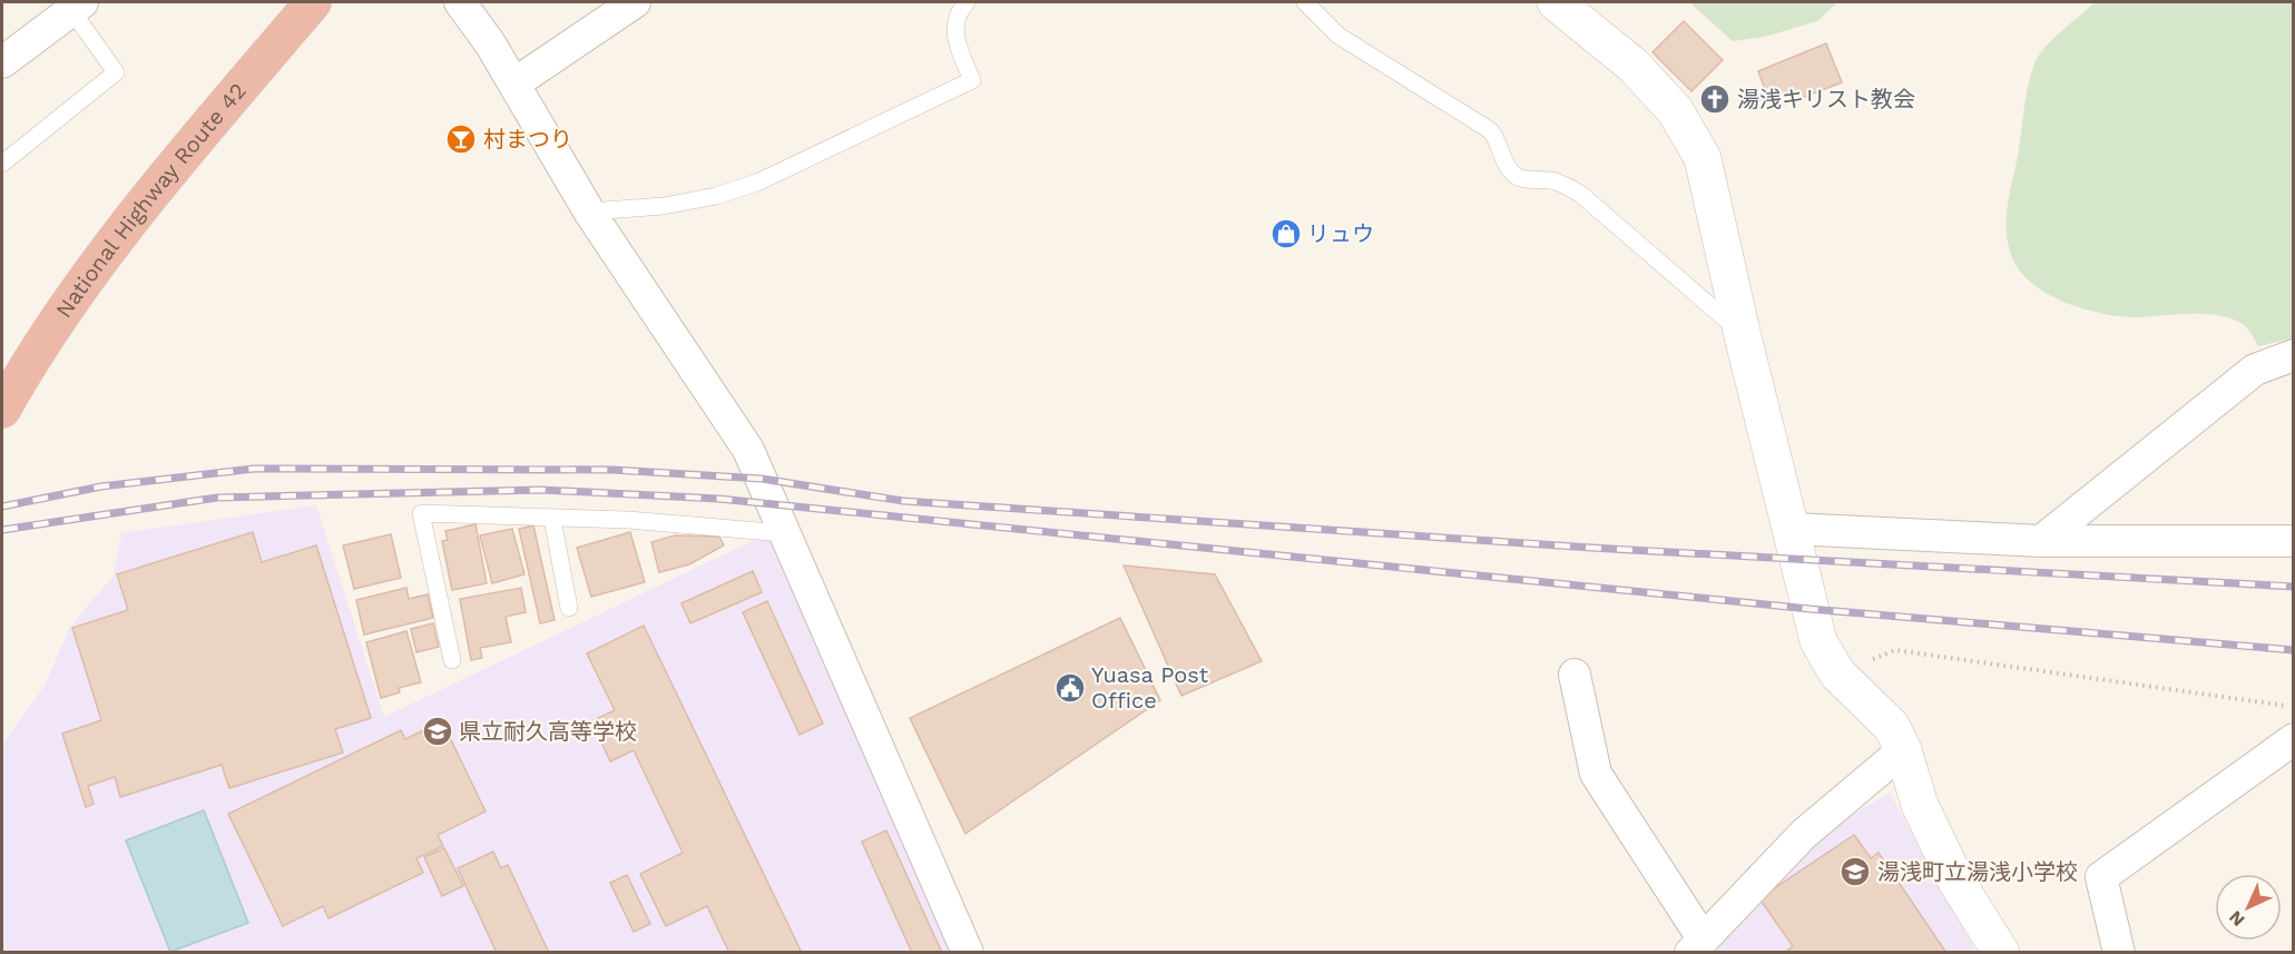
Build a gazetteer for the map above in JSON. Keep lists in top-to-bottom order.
{
  "streets": {
    "highway": ["National Highway Route 42"]
  },
  "places": {
    "church": ["湯浅キリスト教会"],
    "bar": ["村まつり"],
    "shop": ["リュウ"],
    "public building": ["Yuasa Post Office"],
    "school or university": ["県立耐久高等学校", "湯浅町立湯浅小学校"]
  },
  "north": "bottom left"
}
